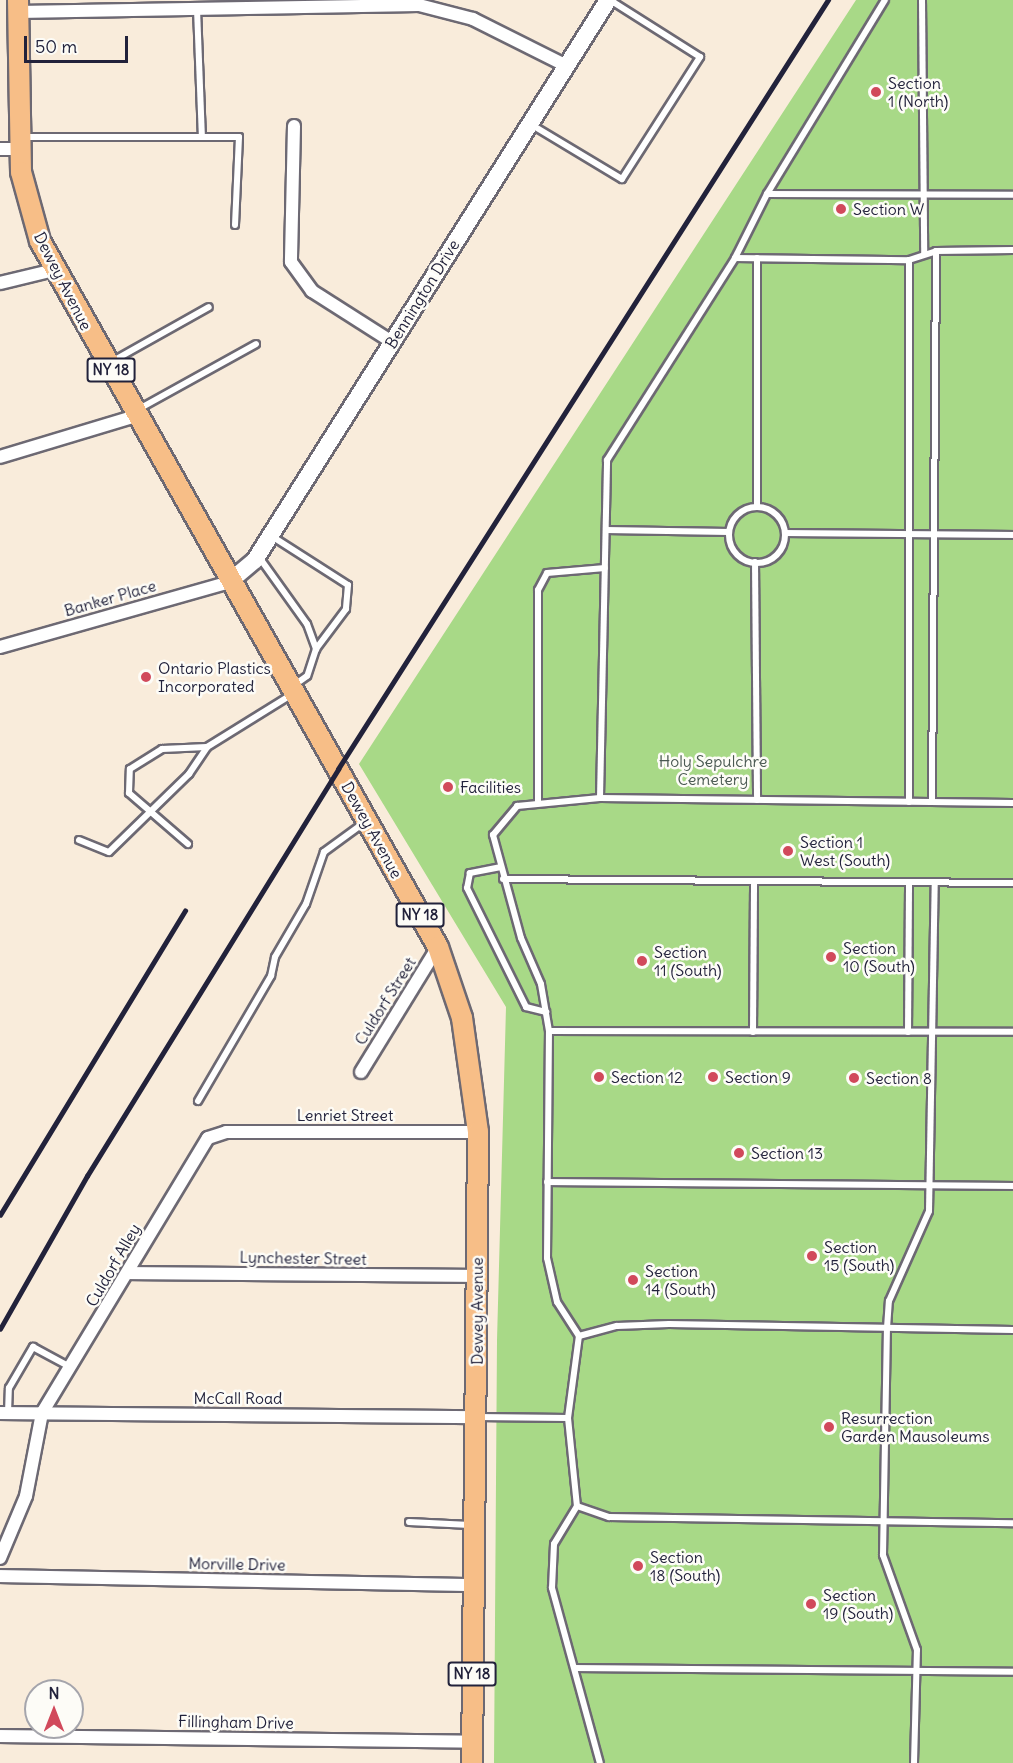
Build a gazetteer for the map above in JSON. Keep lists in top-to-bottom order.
{
  "streets": {
    "main road": ["Dewey Avenue", "NY 18"],
    "street": [
      "Bennington Drive",
      "Banker Place",
      "Culdorf Street",
      "Lenriet Street",
      "Lynchester Street",
      "Culdorf Alley",
      "McCall Road",
      "Morville Drive",
      "Fillingham Drive"
    ]
  },
  "crossings": [
    ["Dewey Avenue", "Bennington Drive"],
    ["Dewey Avenue", "Banker Place"],
    ["Dewey Avenue", "Culdorf Street"],
    ["Dewey Avenue", "Lenriet Street"],
    ["Dewey Avenue", "Lynchester Street"],
    ["Dewey Avenue", "McCall Road"],
    ["Dewey Avenue", "Morville Drive"],
    ["Dewey Avenue", "Fillingham Drive"],
    ["Bennington Drive", "Banker Place"],
    ["Lenriet Street", "Culdorf Alley"],
    ["Lynchester Street", "Culdorf Alley"],
    ["Culdorf Alley", "McCall Road"]
  ],
  "parks": ["Holy Sepulchre Cemetery"],
  "places": [
    "Section 1 (North)",
    "Section W",
    "Ontario Plastics Incorporated",
    "Facilities",
    "Section 1 West (South)",
    "Section 10 (South)",
    "Section 11 (South)",
    "Section 12",
    "Section 9",
    "Section 8",
    "Section 13",
    "Section 15 (South)",
    "Section 14 (South)",
    "Resurrection Garden Mausoleums",
    "Section 18 (South)",
    "Section 19 (South)"
  ],
  "scale_bar": "50 m",
  "north": "top"
}
